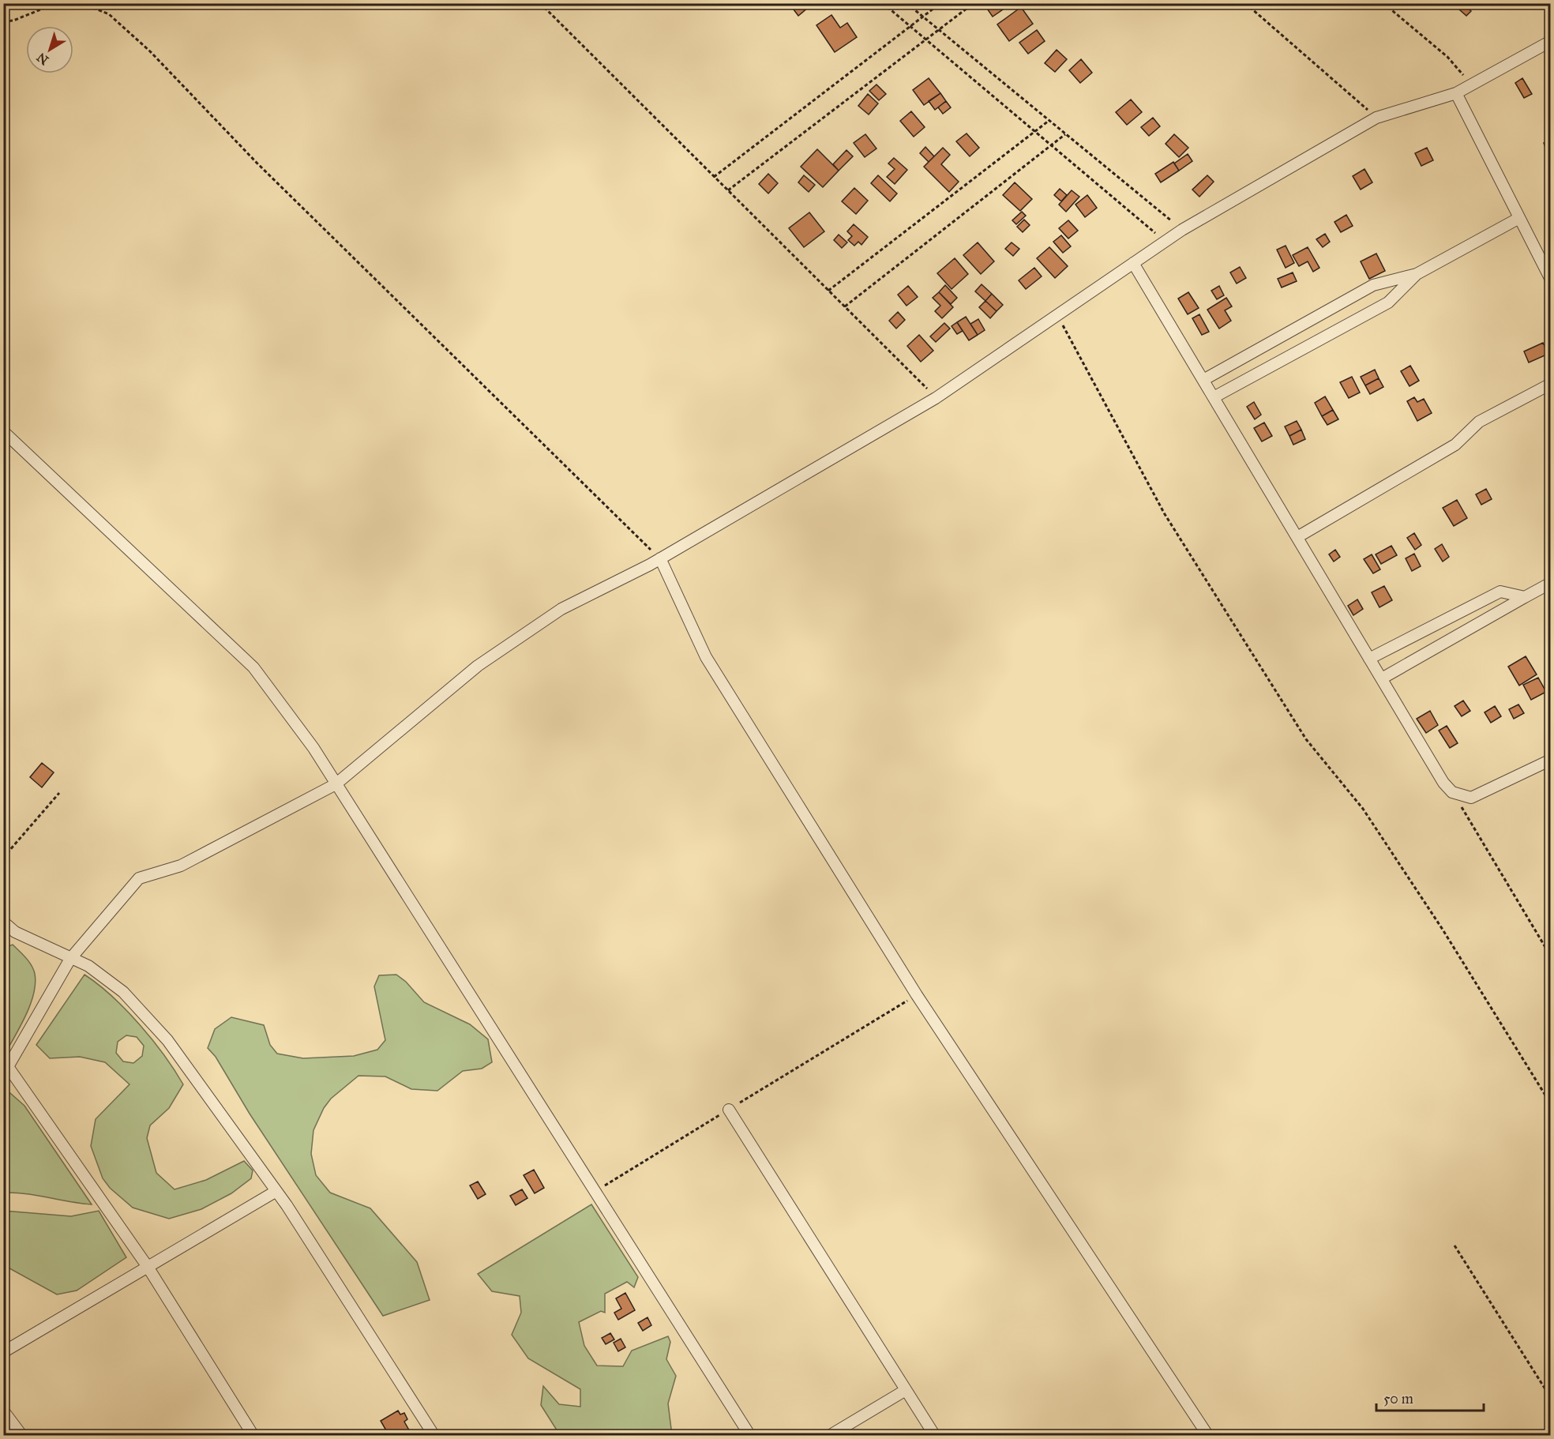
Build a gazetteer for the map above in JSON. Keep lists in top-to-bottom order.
{
  "scale_bar": "50 m",
  "north": "bottom left"
}
